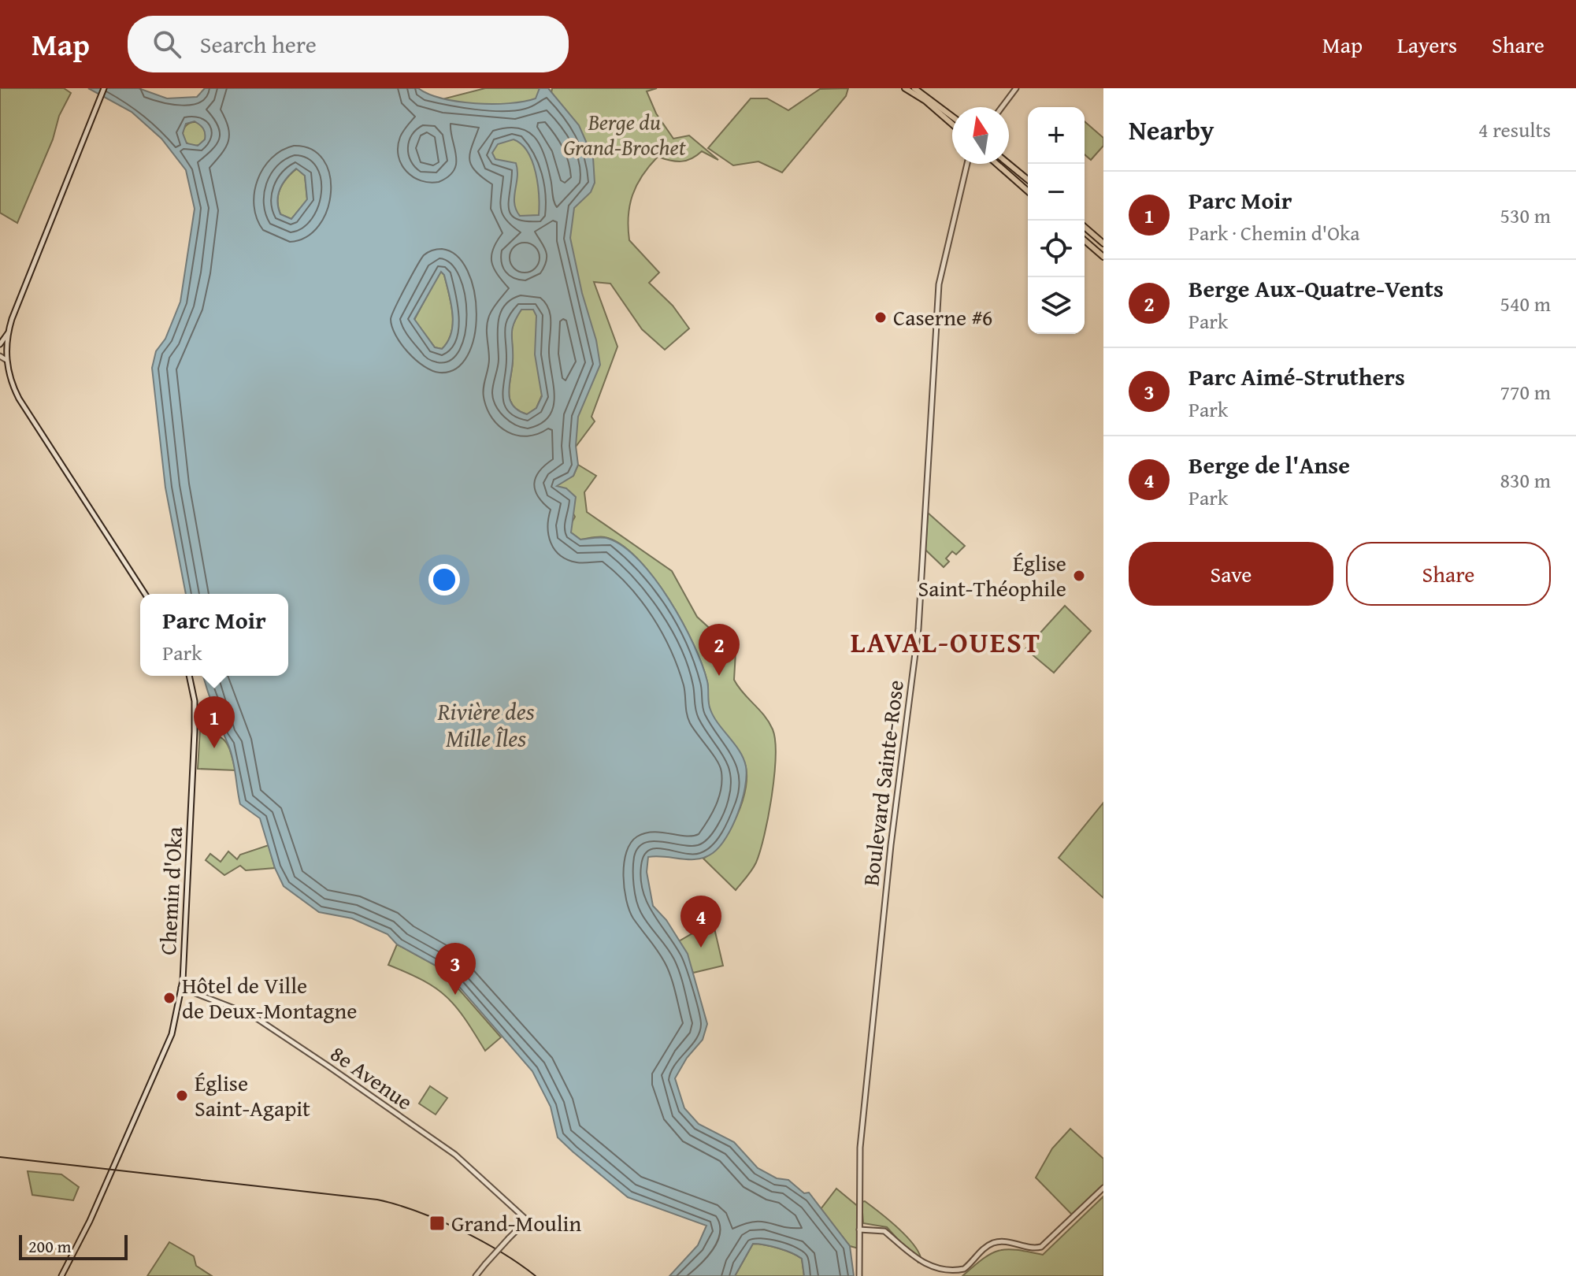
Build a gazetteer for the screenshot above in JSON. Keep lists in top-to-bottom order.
{
  "streets": {
    "street": ["Boulevard Sainte-Rose", "Chemin d'Oka", "8e Avenue"]
  },
  "crossings": [
    ["Chemin d'Oka", "8e Avenue"]
  ],
  "districts": ["LAVAL-OUEST"],
  "water": ["Rivière des Mille Îles"],
  "parks": ["Berge du Grand-Brochet"],
  "places": {
    "other": [
      "Caserne #6",
      "Église Saint-Théophile",
      "Hôtel de Ville de Deux-Montagne",
      "Église Saint-Agapit"
    ],
    "transit": ["Grand-Moulin"]
  },
  "scale_bar": "200 m",
  "north": "top",
  "page": {
    "header": "Map",
    "search": "Search here",
    "nav": ["Map", "Layers", "Share"],
    "heading": ["Nearby", "4 results"],
    "map_buttons": ["+", "−"],
    "list": [
      {
        "mark": "1",
        "name": "Parc Moir",
        "note": "Park · Chemin d'Oka",
        "value": "530 m"
      },
      {
        "mark": "2",
        "name": "Berge Aux-Quatre-Vents",
        "note": "Park",
        "value": "540 m"
      },
      {
        "mark": "3",
        "name": "Parc Aimé-Struthers",
        "note": "Park",
        "value": "770 m"
      },
      {
        "mark": "4",
        "name": "Berge de l'Anse",
        "note": "Park",
        "value": "830 m"
      }
    ],
    "buttons": ["Save", "Share"],
    "popup": ["Parc Moir", "Park"],
    "pins": [
      "2",
      "1",
      "4",
      "3"
    ],
    "scale": "200 m"
  }
}
